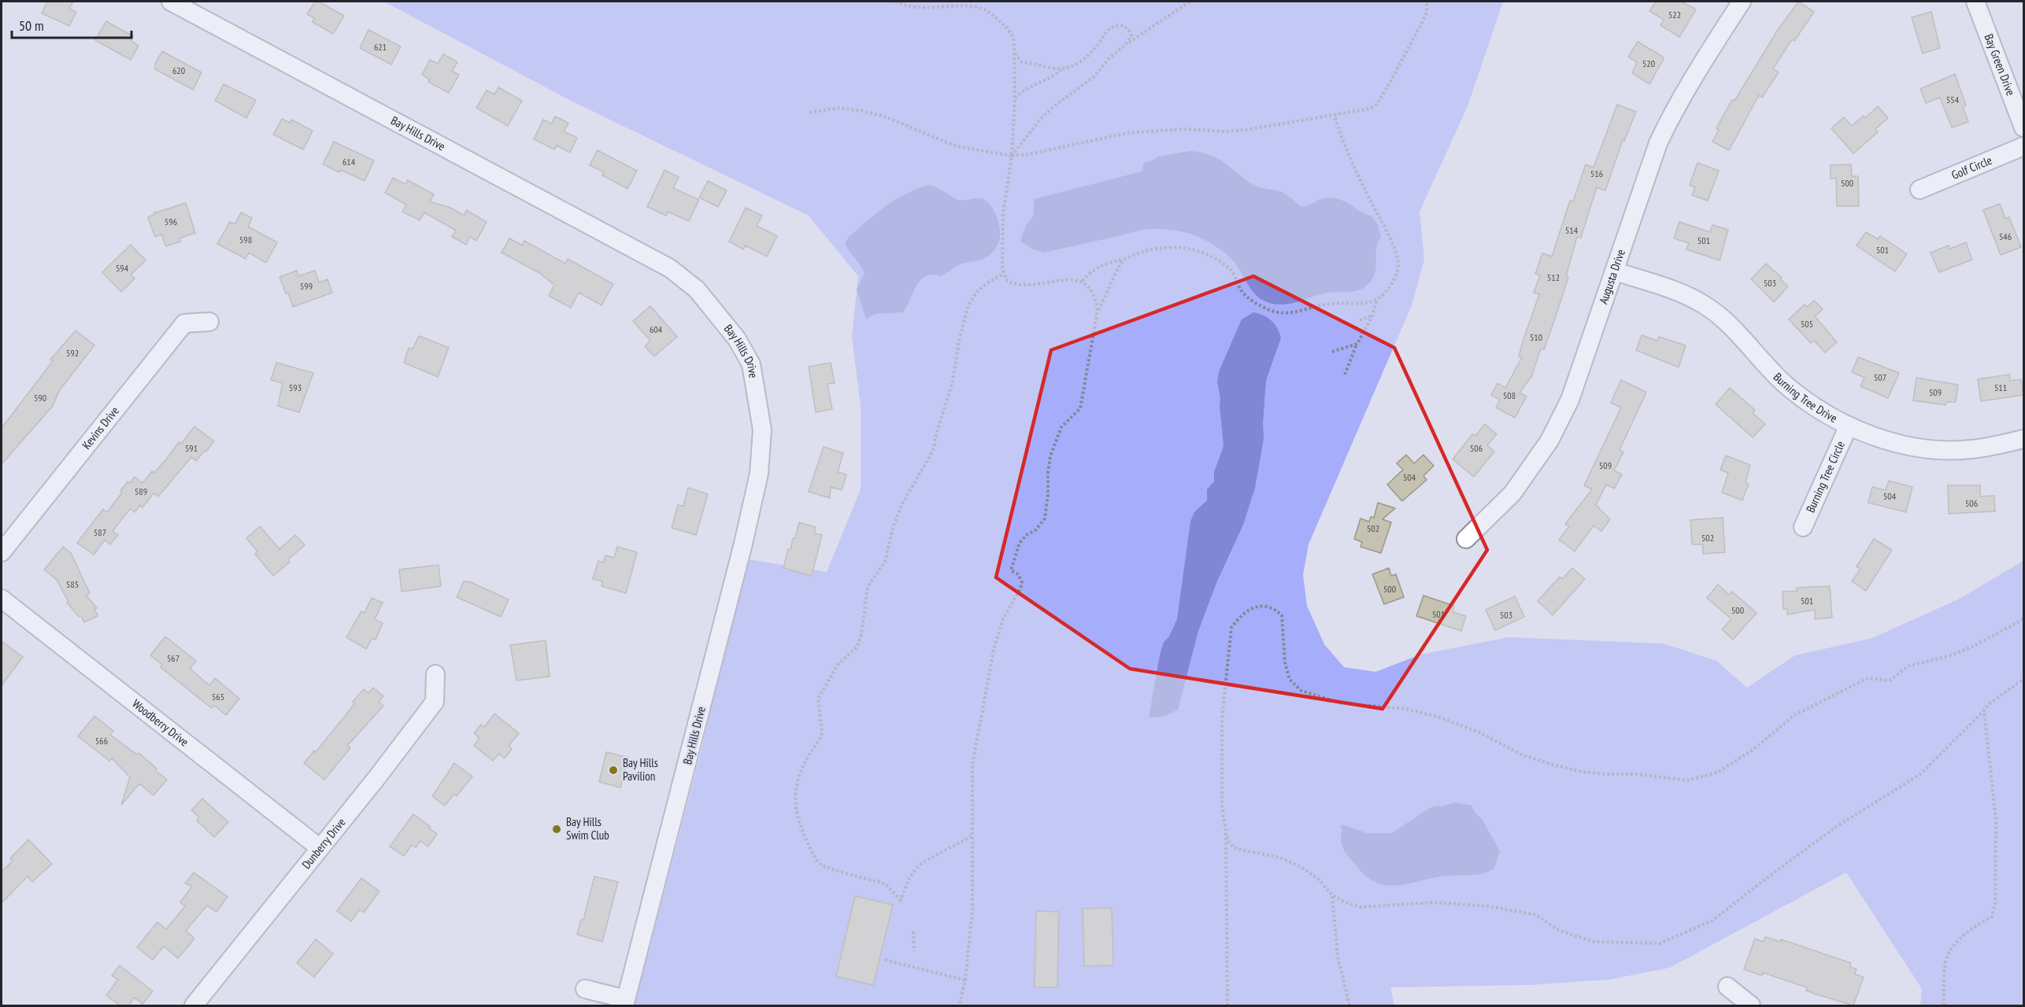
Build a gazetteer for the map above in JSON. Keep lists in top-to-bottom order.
{
  "streets": {
    "street": [
      "Bay Green Drive",
      "Bay Hills Drive",
      "Golf Circle",
      "Augusta Drive",
      "Burning Tree Drive",
      "Kevins Drive",
      "Burning Tree Circle",
      "Woodberry Drive",
      "Dunberry Drive"
    ]
  },
  "crossings": [
    ["Augusta Drive", "Burning Tree Drive"],
    ["Burning Tree Drive", "Burning Tree Circle"],
    ["Woodberry Drive", "Dunberry Drive"]
  ],
  "places": ["Bay Hills Pavilion", "Bay Hills Swim Club"],
  "house_numbers": [
    "522",
    "621",
    "520",
    "620",
    "554",
    "614",
    "516",
    "500",
    "596",
    "514",
    "546",
    "598",
    "501",
    "501",
    "594",
    "512",
    "503",
    "599",
    "505",
    "604",
    "510",
    "592",
    "507",
    "593",
    "511",
    "509",
    "508",
    "590",
    "591",
    "506",
    "509",
    "504",
    "589",
    "504",
    "506",
    "502",
    "587",
    "502",
    "585",
    "500",
    "501",
    "500",
    "501",
    "503",
    "567",
    "565",
    "566"
  ],
  "scale_bar": "50 m"
}
